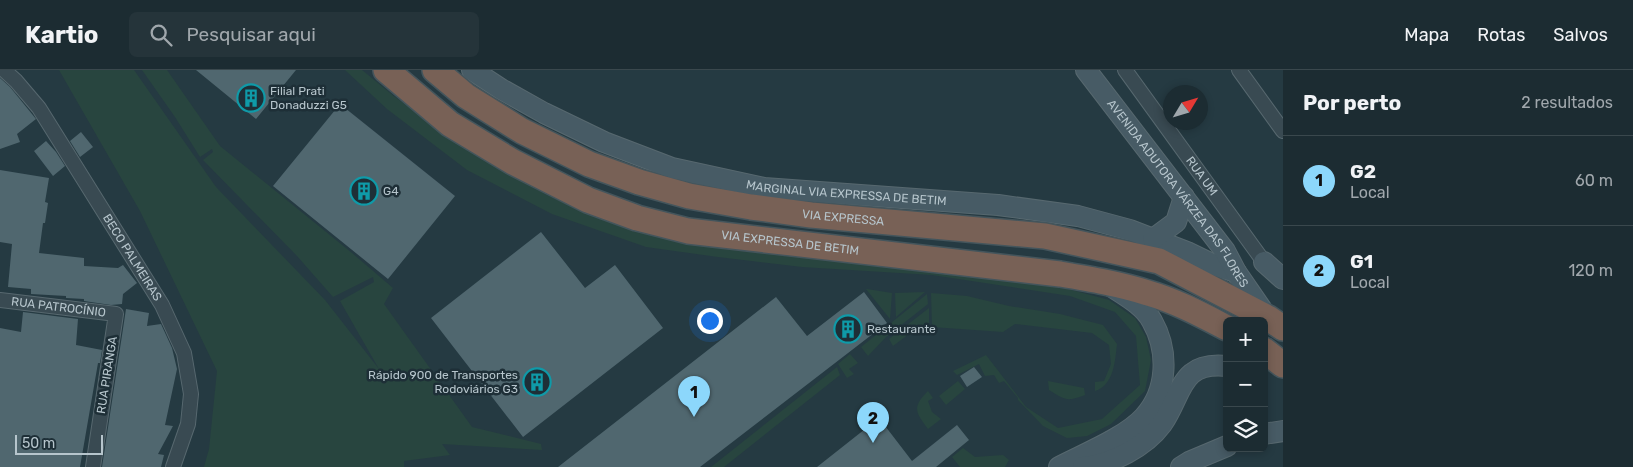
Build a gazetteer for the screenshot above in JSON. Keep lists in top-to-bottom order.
{
  "streets": {
    "highway": ["VIA EXPRESSA", "VIA EXPRESSA DE BETIM"],
    "street": [
      "RUA UM",
      "MARGINAL VIA EXPRESSA DE BETIM",
      "AVENIDA ADUTORA VÁRZEA DAS FLORES",
      "BECO PALMEIRAS",
      "RUA PATROCÍNIO",
      "RUA PIRANGA"
    ]
  },
  "crossings": [
    ["MARGINAL VIA EXPRESSA DE BETIM", "AVENIDA ADUTORA VÁRZEA DAS FLORES"],
    ["AVENIDA ADUTORA VÁRZEA DAS FLORES", "VIA EXPRESSA"],
    ["RUA PATROCÍNIO", "RUA PIRANGA"]
  ],
  "places": {
    "building": [
      "Filial Prati Donaduzzi G5",
      "G4",
      "Restaurante",
      "Rápido 900 de Transportes Rodoviários G3"
    ]
  },
  "scale_bar": "50 m",
  "north": "top right",
  "page": {
    "header": "Kartio",
    "search": "Pesquisar aqui",
    "nav": ["Mapa", "Rotas", "Salvos"],
    "heading": ["Por perto", "2 resultados"],
    "list": [
      {
        "mark": "1",
        "name": "G2",
        "note": "Local",
        "value": "60 m"
      },
      {
        "mark": "2",
        "name": "G1",
        "note": "Local",
        "value": "120 m"
      }
    ],
    "map_buttons": ["+", "−"],
    "pins": ["1", "2"],
    "scale": "50 m"
  }
}
